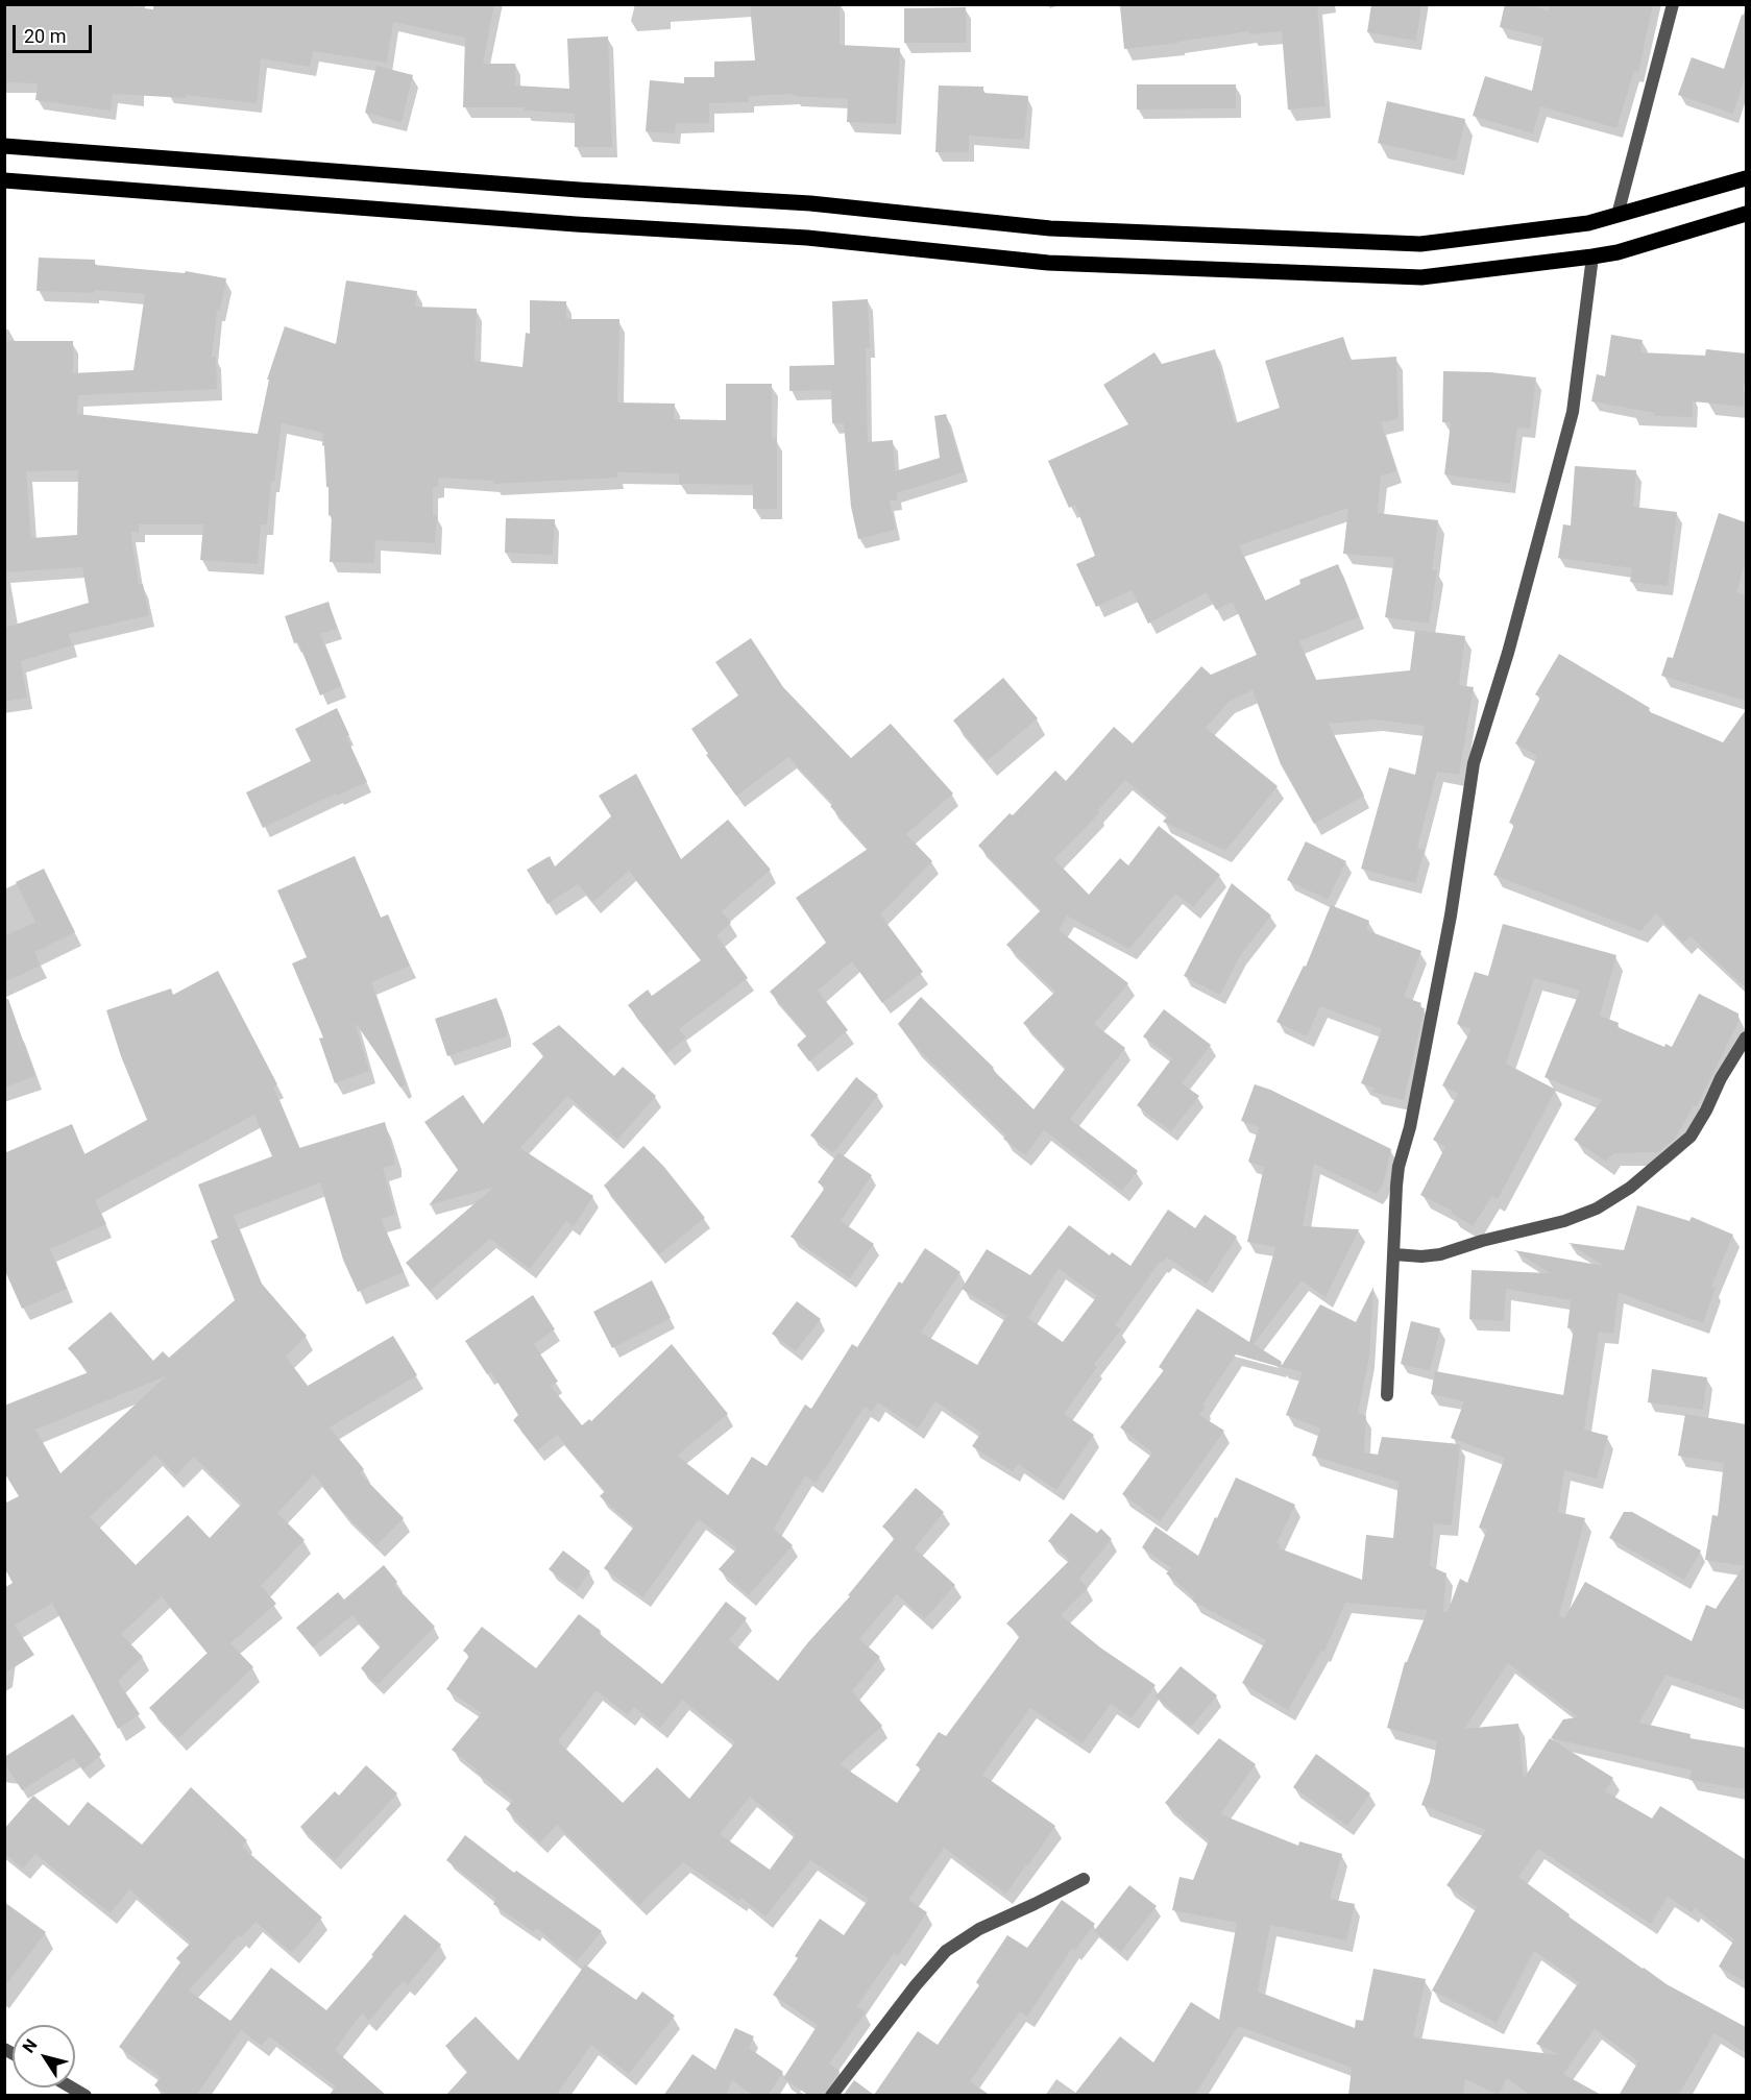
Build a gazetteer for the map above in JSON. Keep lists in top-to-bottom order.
{
  "scale_bar": "20 m",
  "north": "top left"
}
